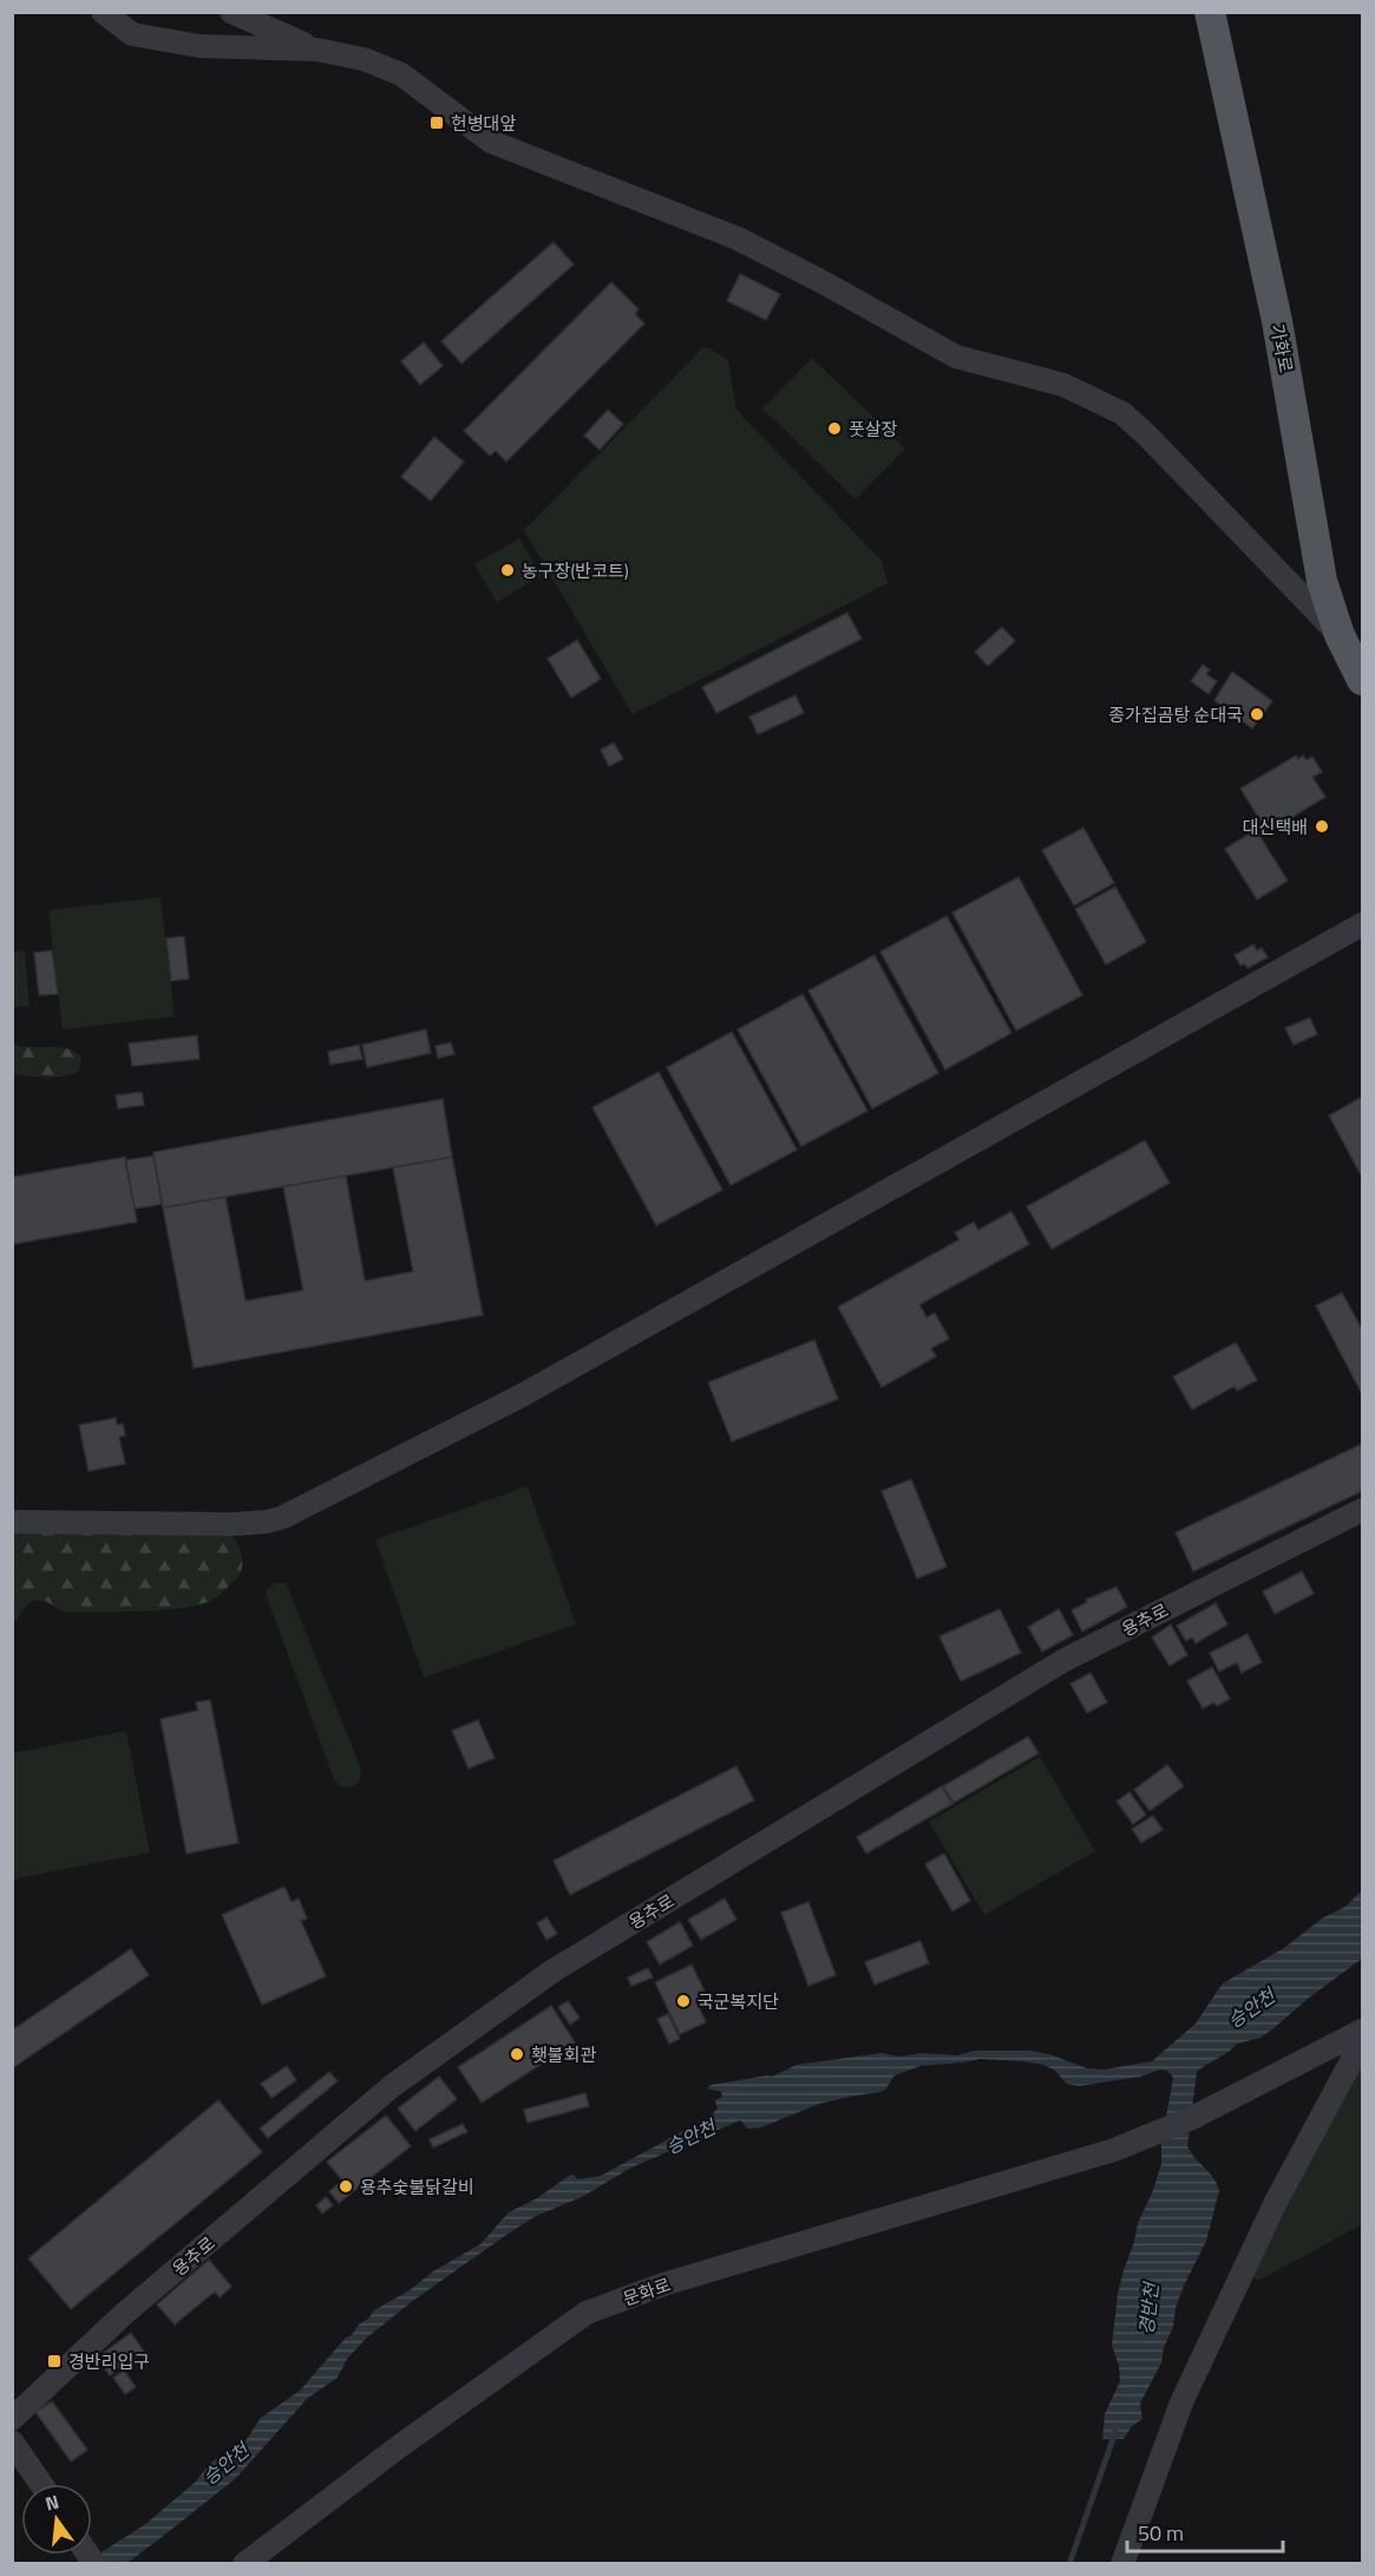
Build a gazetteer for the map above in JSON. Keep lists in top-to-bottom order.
{
  "streets": {
    "main road": ["가화로"],
    "street": ["용추로", "문화로"]
  },
  "water": ["승안천", "경반천"],
  "places": {
    "transit": ["헌병대앞", "경반리입구"],
    "other": [
      "풋살장",
      "농구장(반코트)",
      "종가집곰탕 순대국",
      "대신택배",
      "국군복지단",
      "횃불회관",
      "용추숯불닭갈비"
    ]
  },
  "scale_bar": "50 m",
  "north": "top"
}
